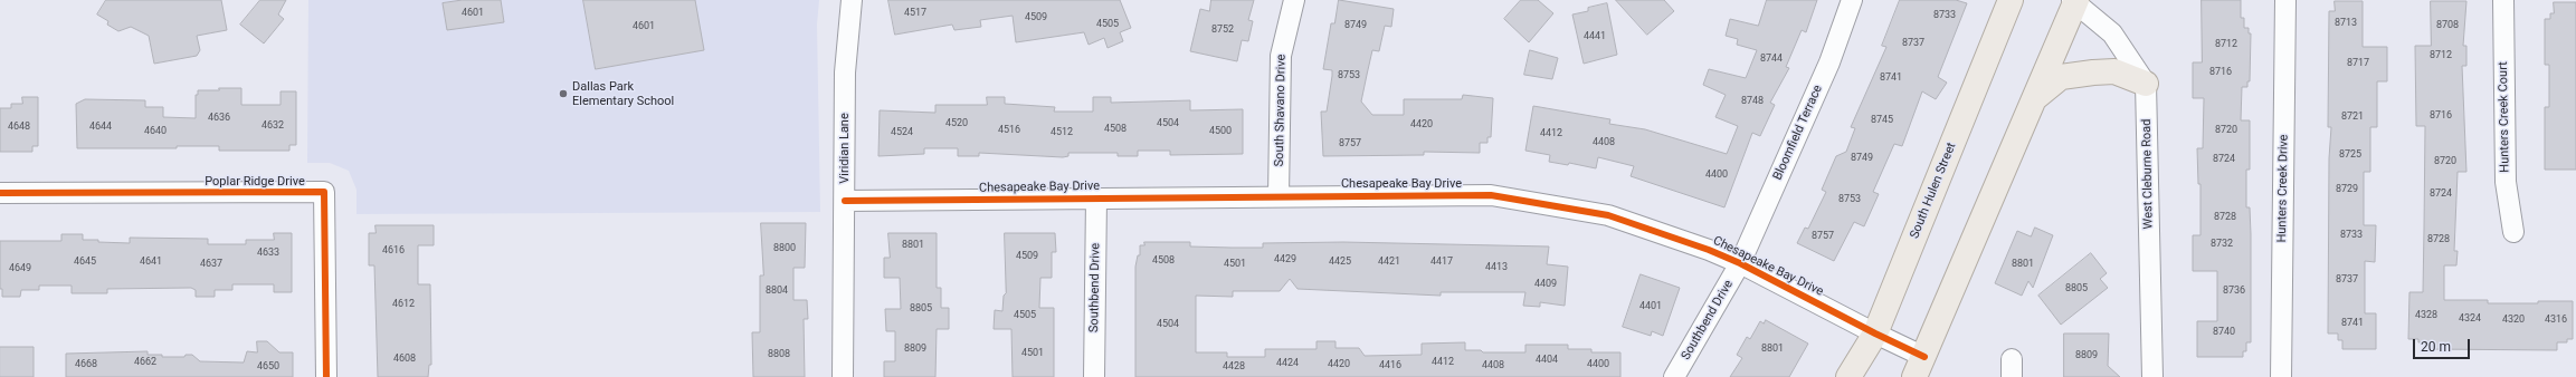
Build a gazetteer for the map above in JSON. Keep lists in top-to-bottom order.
{
  "streets": {
    "main road": ["South Hulen Street"],
    "street": [
      "South Shavano Drive",
      "Hunters Creek Court",
      "Bloomfield Terrace",
      "Viridian Lane",
      "West Cleburne Road",
      "Poplar Ridge Drive",
      "Chesapeake Bay Drive",
      "Hunters Creek Drive",
      "Southbend Drive"
    ]
  },
  "crossings": [
    ["South Shavano Drive", "Chesapeake Bay Drive"],
    ["Bloomfield Terrace", "Chesapeake Bay Drive"],
    ["Bloomfield Terrace", "Southbend Drive"],
    ["Viridian Lane", "Chesapeake Bay Drive"],
    ["Chesapeake Bay Drive", "South Hulen Street"],
    ["Chesapeake Bay Drive", "Southbend Drive"]
  ],
  "places": ["Dallas Park Elementary School"],
  "house_numbers": [
    "4601",
    "4517",
    "8733",
    "4509",
    "8713",
    "4505",
    "8749",
    "8708",
    "4601",
    "8752",
    "4441",
    "8737",
    "8712",
    "8712",
    "8744",
    "8717",
    "8716",
    "8753",
    "8741",
    "8748",
    "8716",
    "8721",
    "4636",
    "8745",
    "4520",
    "4504",
    "4420",
    "4632",
    "4648",
    "4644",
    "4508",
    "4516",
    "8720",
    "4640",
    "4500",
    "4524",
    "4512",
    "4412",
    "4408",
    "8757",
    "8725",
    "8749",
    "8724",
    "8720",
    "4400",
    "8729",
    "8724",
    "8753",
    "8728",
    "8733",
    "8757",
    "8728",
    "8732",
    "8801",
    "8800",
    "4616",
    "4633",
    "4509",
    "4429",
    "4508",
    "4645",
    "4641",
    "4425",
    "4421",
    "4417",
    "4637",
    "4501",
    "8801",
    "4413",
    "4649",
    "8737",
    "4409",
    "8805",
    "8804",
    "8736",
    "4612",
    "4401",
    "8805",
    "4505",
    "4328",
    "4324",
    "4320",
    "4316",
    "8741",
    "4504",
    "8740",
    "8809",
    "8801",
    "4501",
    "8808",
    "8809",
    "4608",
    "4404",
    "4662",
    "4412",
    "4424",
    "4668",
    "4420",
    "4400",
    "4416",
    "4408",
    "4650",
    "4428"
  ],
  "scale_bar": "20 m"
}
